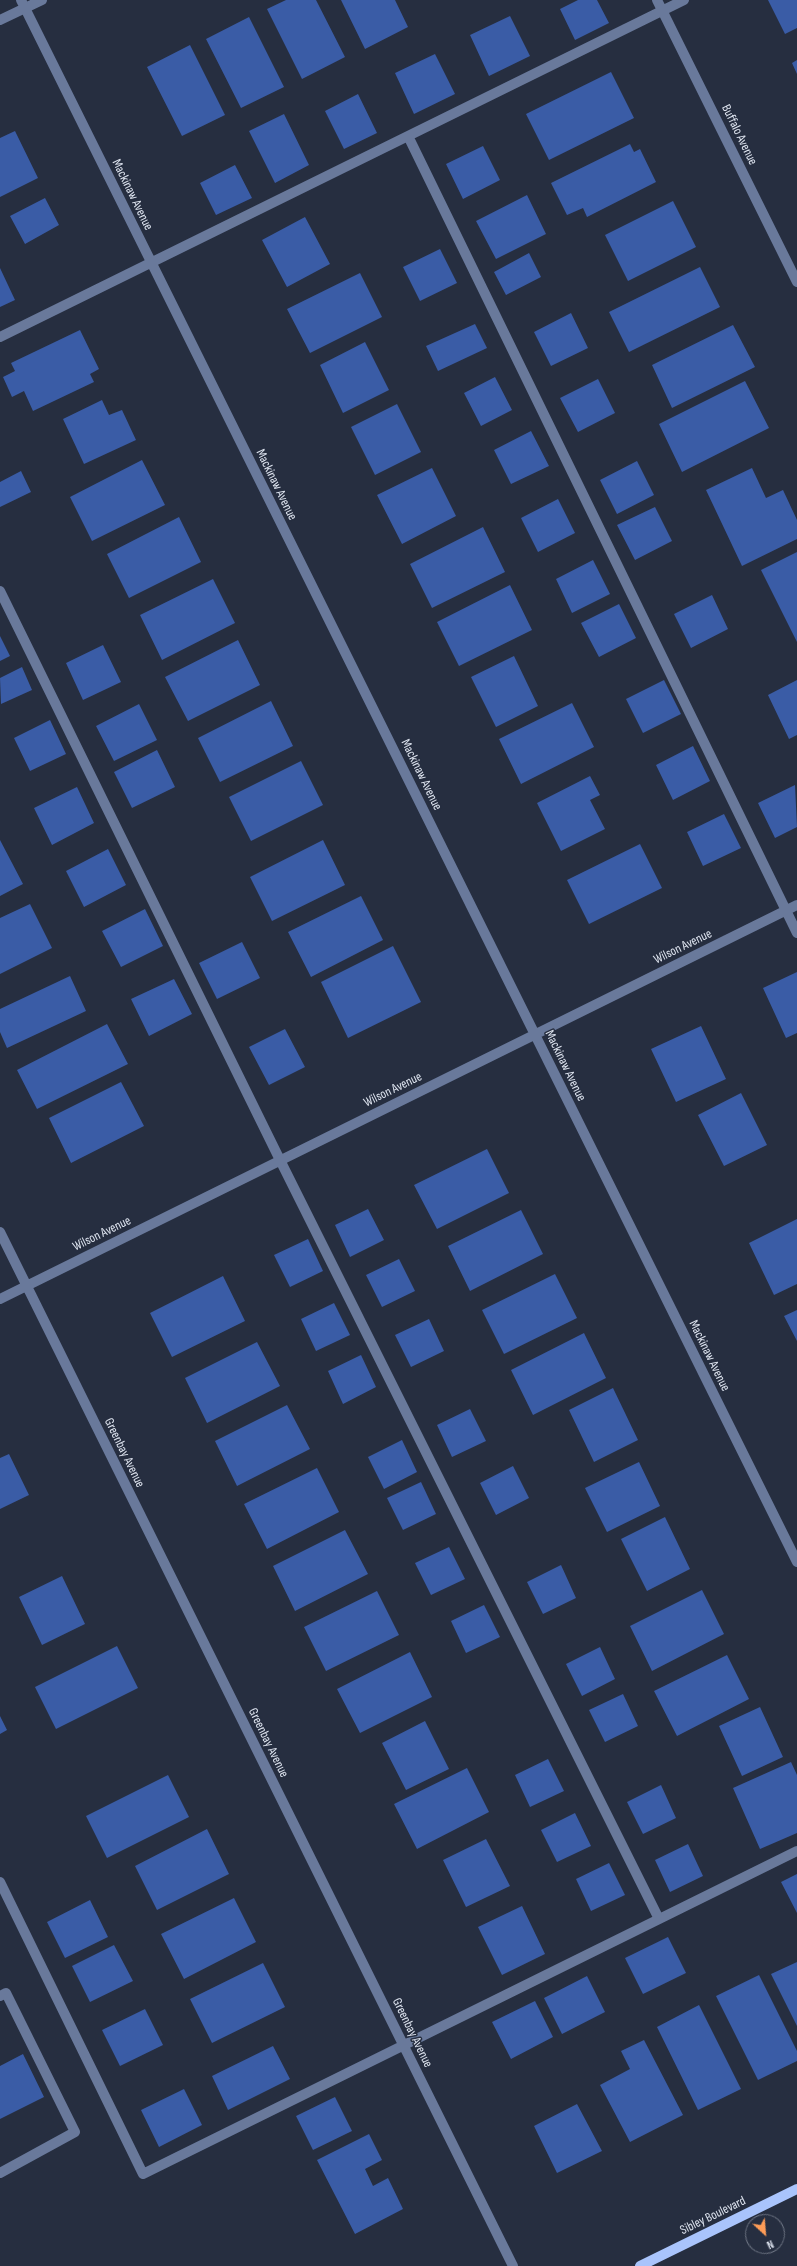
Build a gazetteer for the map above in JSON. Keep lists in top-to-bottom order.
{
  "streets": {
    "main road": ["Sibley Boulevard"],
    "street": [
      "Buffalo Avenue",
      "Mackinaw Avenue",
      "Wilson Avenue",
      "Greenbay Avenue"
    ]
  },
  "crossings": [
    ["Mackinaw Avenue", "Wilson Avenue"],
    ["Wilson Avenue", "Greenbay Avenue"]
  ],
  "north": "bottom right"
}
